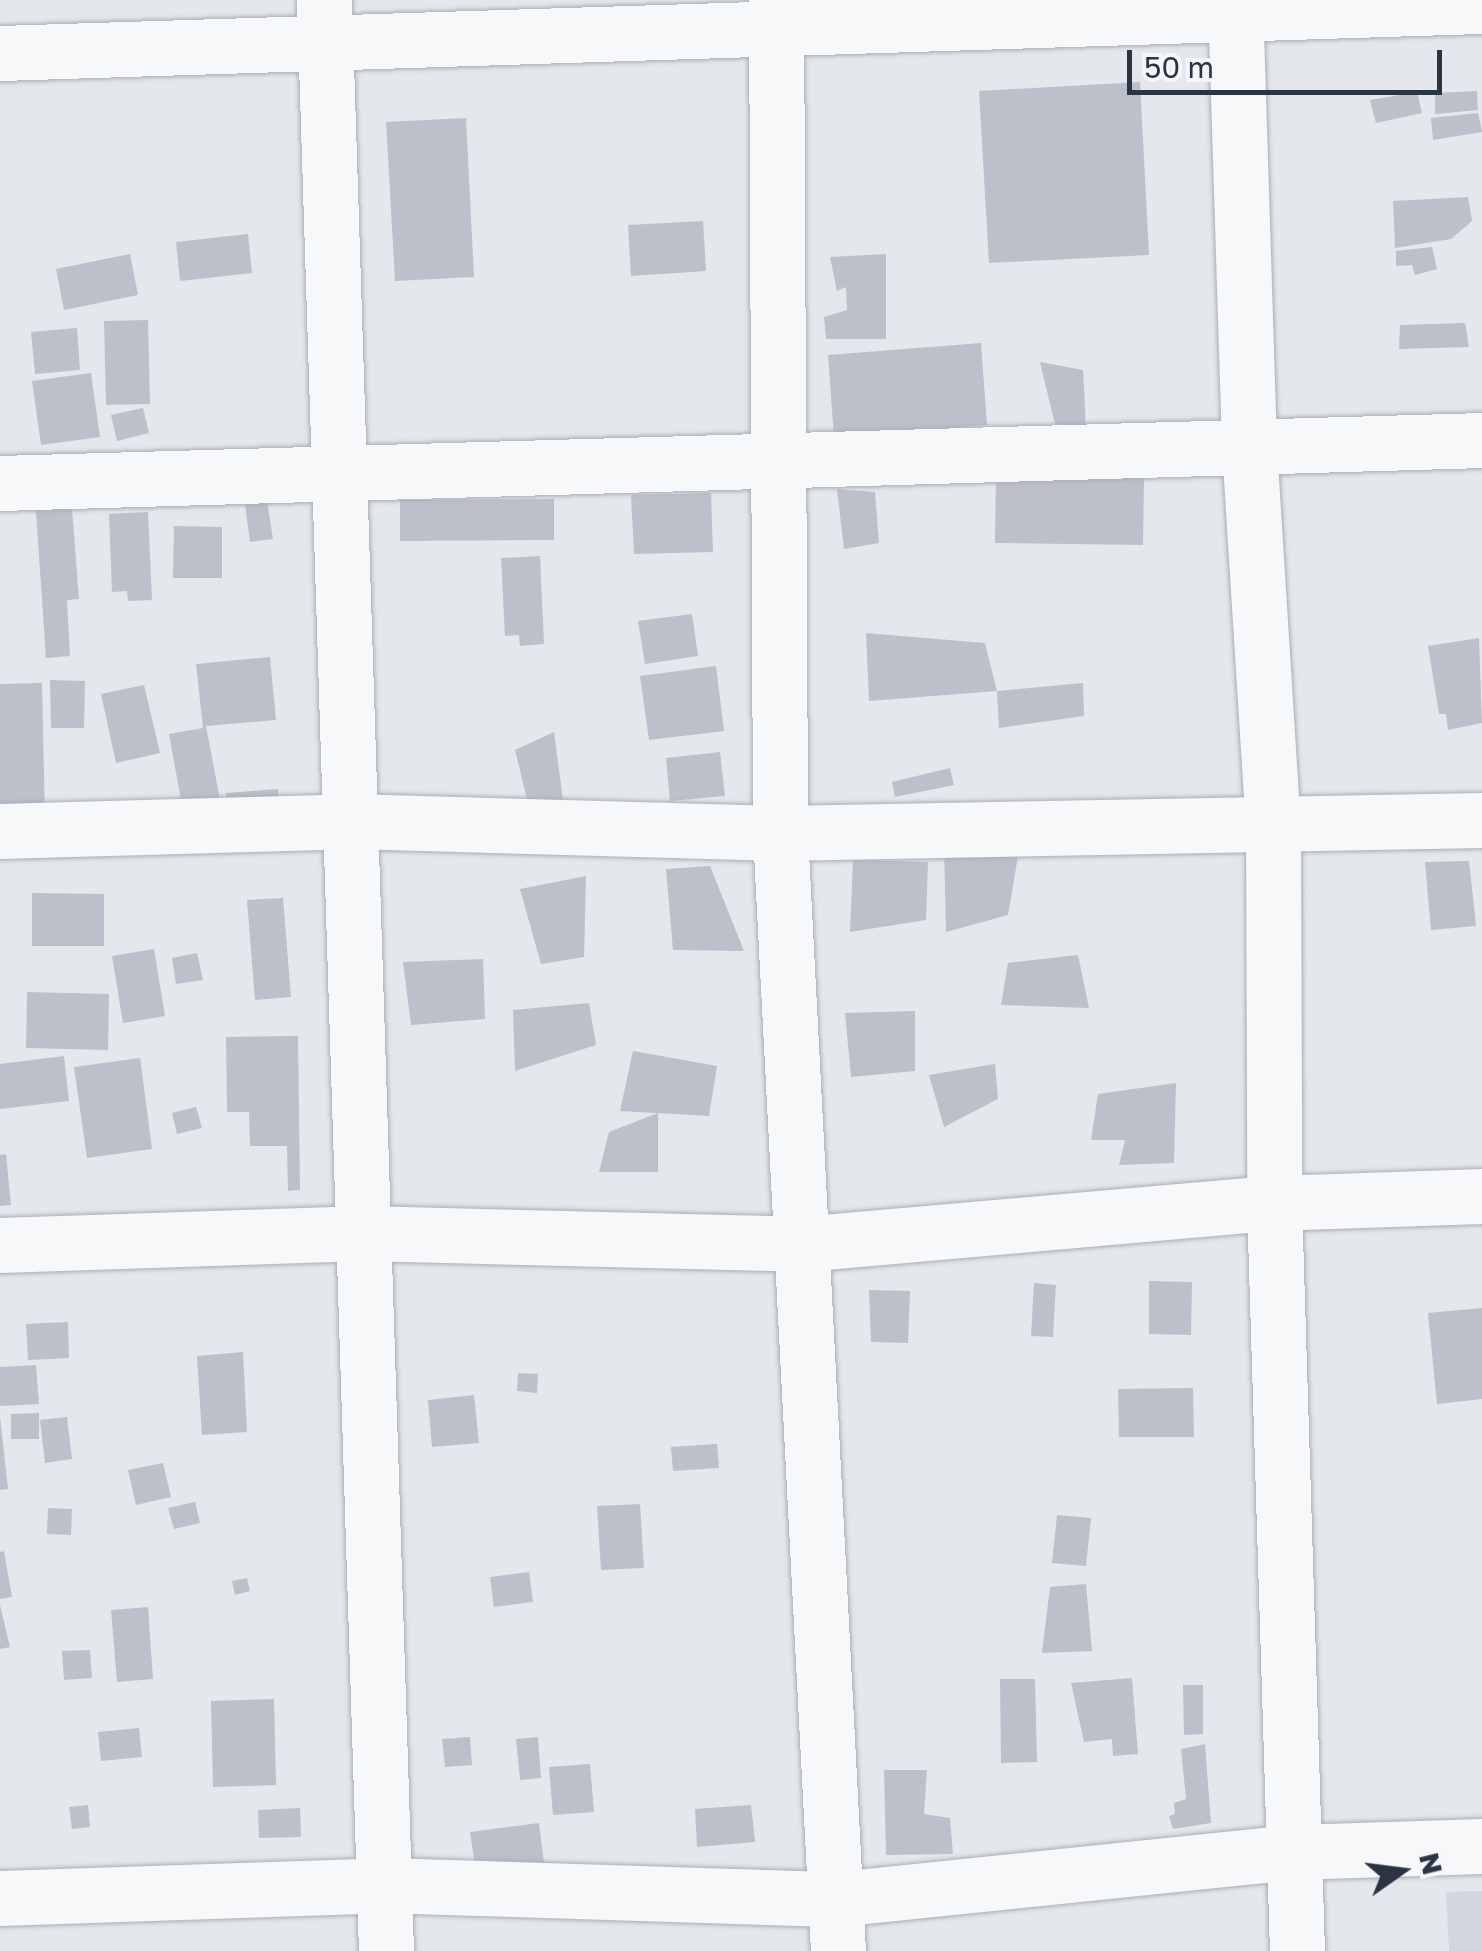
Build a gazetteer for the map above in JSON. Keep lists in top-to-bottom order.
{
  "scale_bar": "50 m",
  "north": "right"
}
